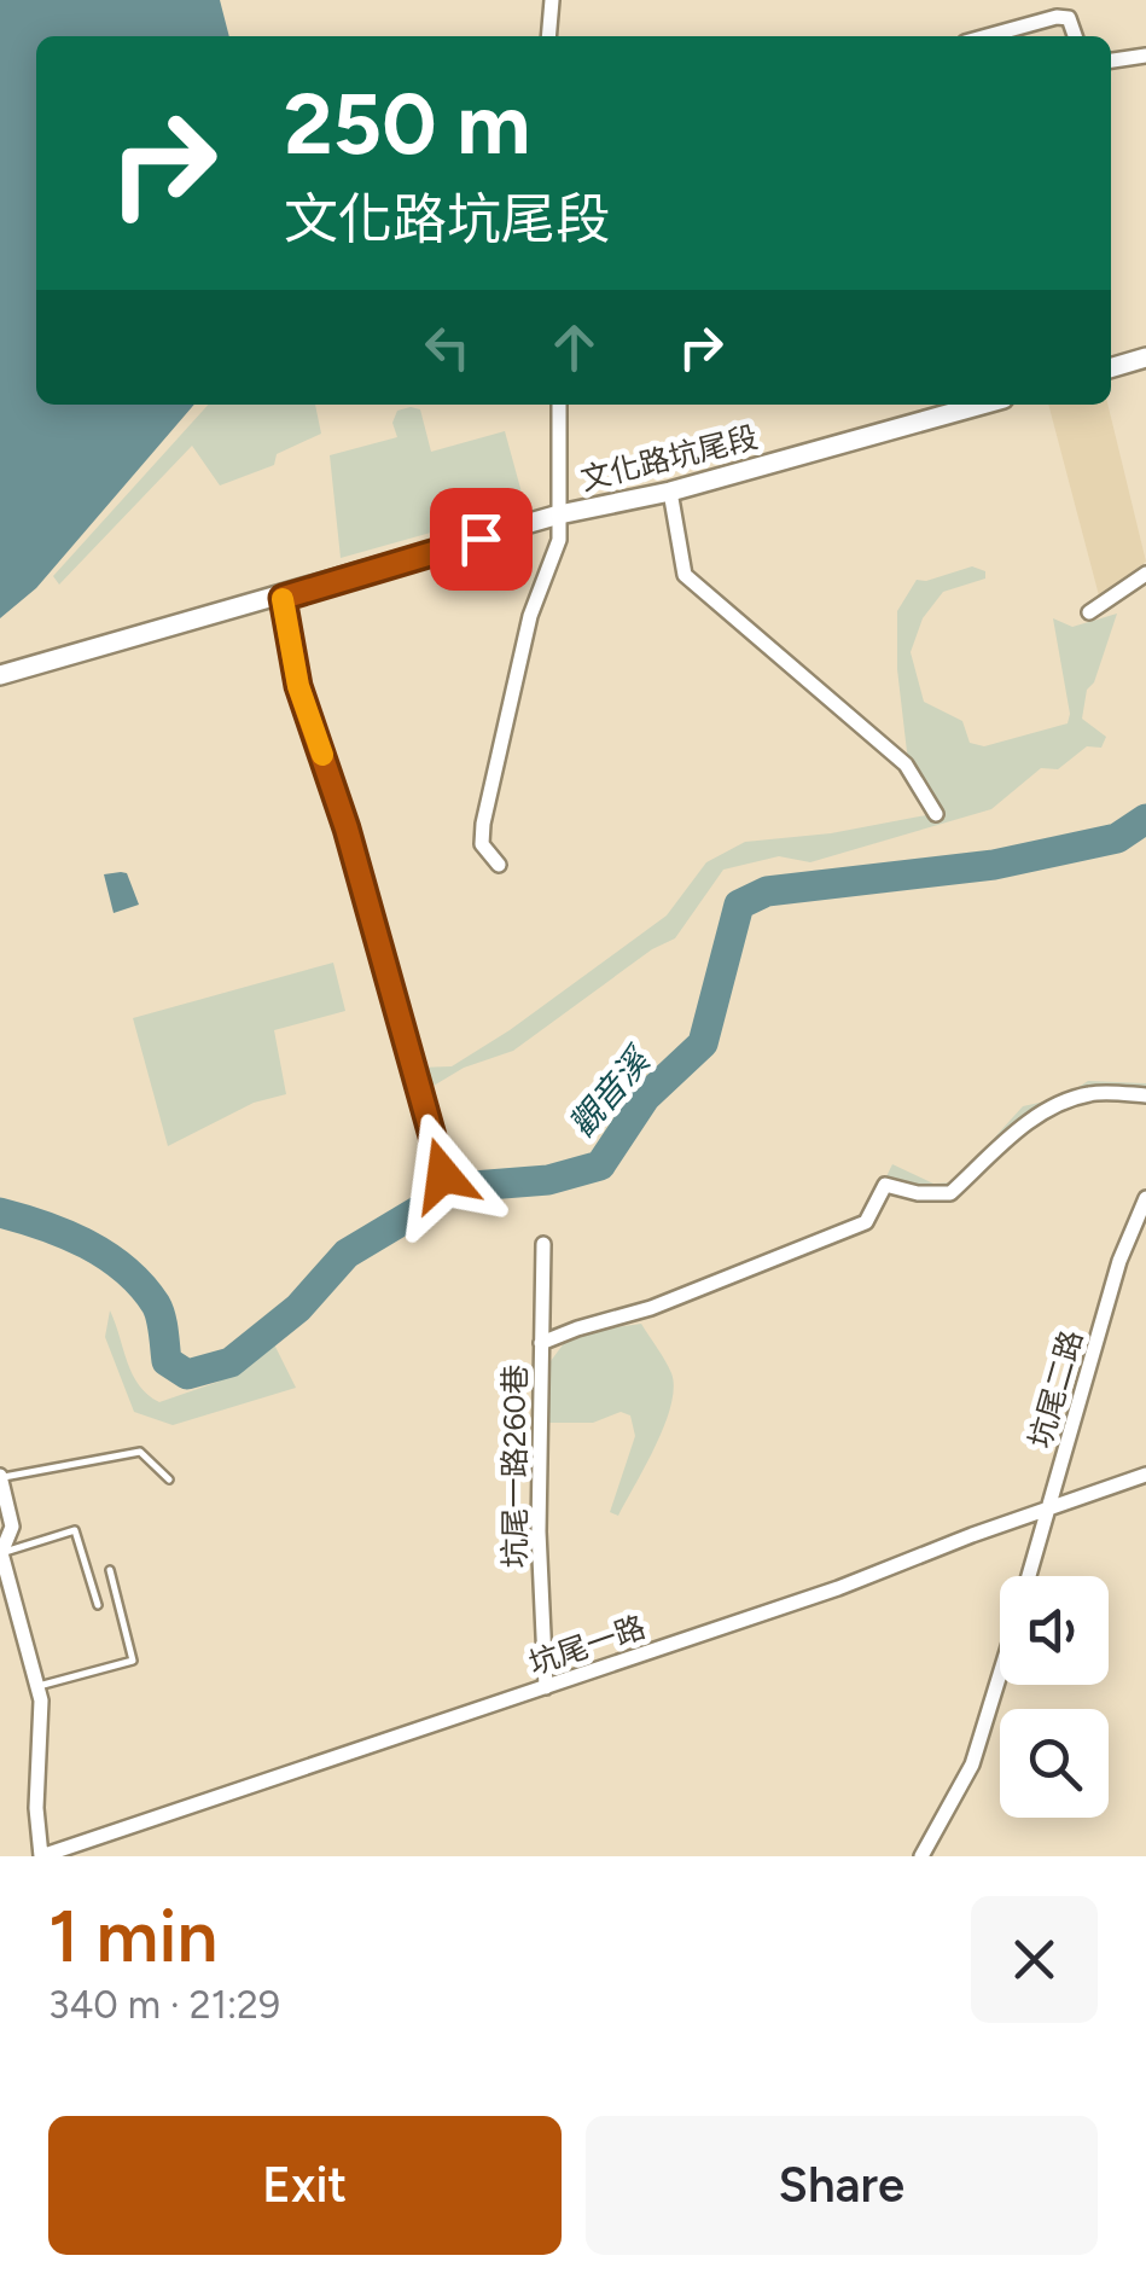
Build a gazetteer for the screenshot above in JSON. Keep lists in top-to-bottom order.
{
  "streets": {
    "main road": ["文化路坑尾段"],
    "street": ["坑尾二路", "坑尾一路260巷", "坑尾一路"]
  },
  "crossings": [
    ["坑尾二路", "坑尾一路"],
    ["坑尾一路260巷", "坑尾一路"]
  ],
  "water": ["觀音溪"],
  "page": {
    "turn": ["250 m", "文化路坑尾段"],
    "heading": ["1 min", "340 m · 21:29"],
    "buttons": ["Exit", "Share"]
  }
}
